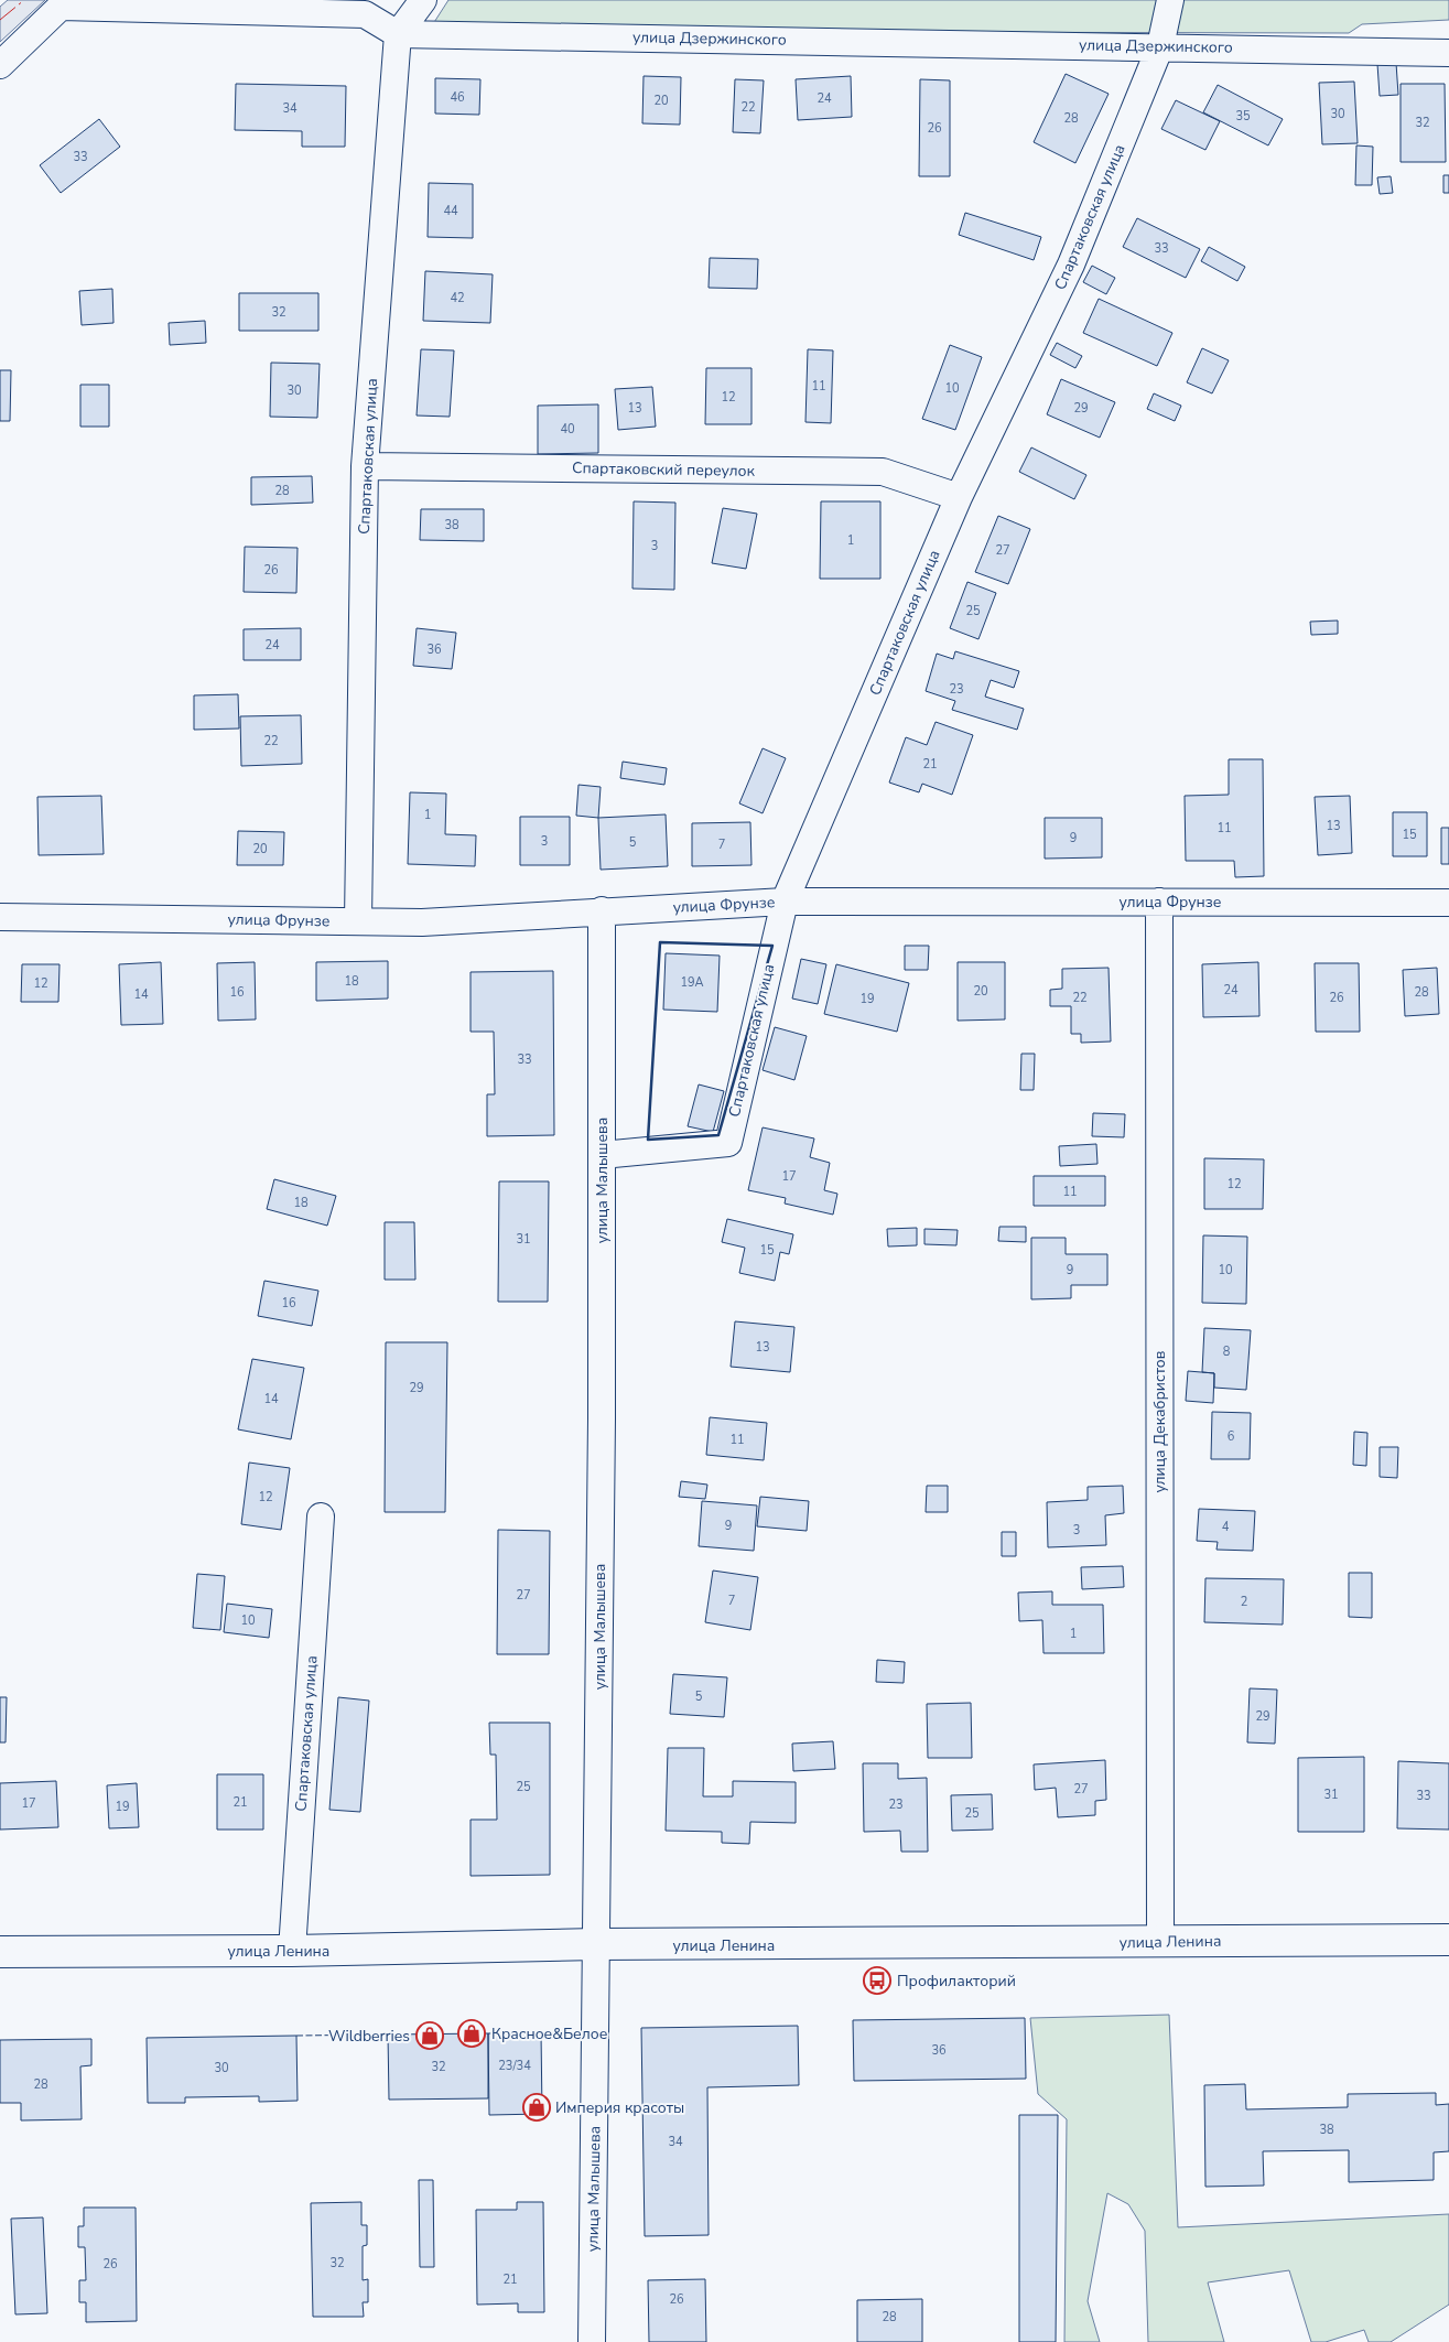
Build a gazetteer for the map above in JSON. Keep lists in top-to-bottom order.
{
  "streets": {
    "main road": ["улица Ленина"],
    "street": [
      "улица Дзержинского",
      "Спартаковская улица",
      "Спартаковский переулок",
      "улица Фрунзе",
      "улица Малышева",
      "улица Декабристов"
    ]
  },
  "crossings": [
    ["улица Дзержинского", "Спартаковская улица"],
    ["Спартаковская улица", "Спартаковский переулок"],
    ["Спартаковская улица", "улица Фрунзе"],
    ["Спартаковская улица", "улица Малышева"],
    ["Спартаковская улица", "улица Ленина"],
    ["улица Фрунзе", "улица Малышева"],
    ["улица Фрунзе", "улица Декабристов"],
    ["улица Малышева", "улица Ленина"],
    ["улица Декабристов", "улица Ленина"]
  ],
  "places": {
    "bus stop": ["Профилакторий"],
    "shop": ["Красное&Белое", "Wildberries", "Империя красоты"]
  },
  "house_numbers": [
    "46",
    "24",
    "20",
    "22",
    "34",
    "30",
    "35",
    "28",
    "32",
    "26",
    "33",
    "44",
    "33",
    "42",
    "32",
    "11",
    "10",
    "30",
    "12",
    "13",
    "29",
    "40",
    "28",
    "38",
    "1",
    "3",
    "27",
    "26",
    "25",
    "24",
    "36",
    "23",
    "22",
    "21",
    "1",
    "13",
    "11",
    "15",
    "9",
    "3",
    "5",
    "7",
    "20",
    "18",
    "19А",
    "12",
    "24",
    "20",
    "16",
    "28",
    "14",
    "22",
    "26",
    "19",
    "33",
    "17",
    "12",
    "11",
    "18",
    "31",
    "15",
    "9",
    "10",
    "16",
    "13",
    "8",
    "29",
    "14",
    "6",
    "11",
    "12",
    "9",
    "4",
    "3",
    "27",
    "7",
    "2",
    "10",
    "1",
    "5",
    "29",
    "25",
    "27",
    "31",
    "33",
    "21",
    "17",
    "23",
    "19",
    "25",
    "36",
    "23/34",
    "32",
    "30",
    "28",
    "38",
    "34",
    "32",
    "26",
    "21",
    "26",
    "28"
  ]
}
